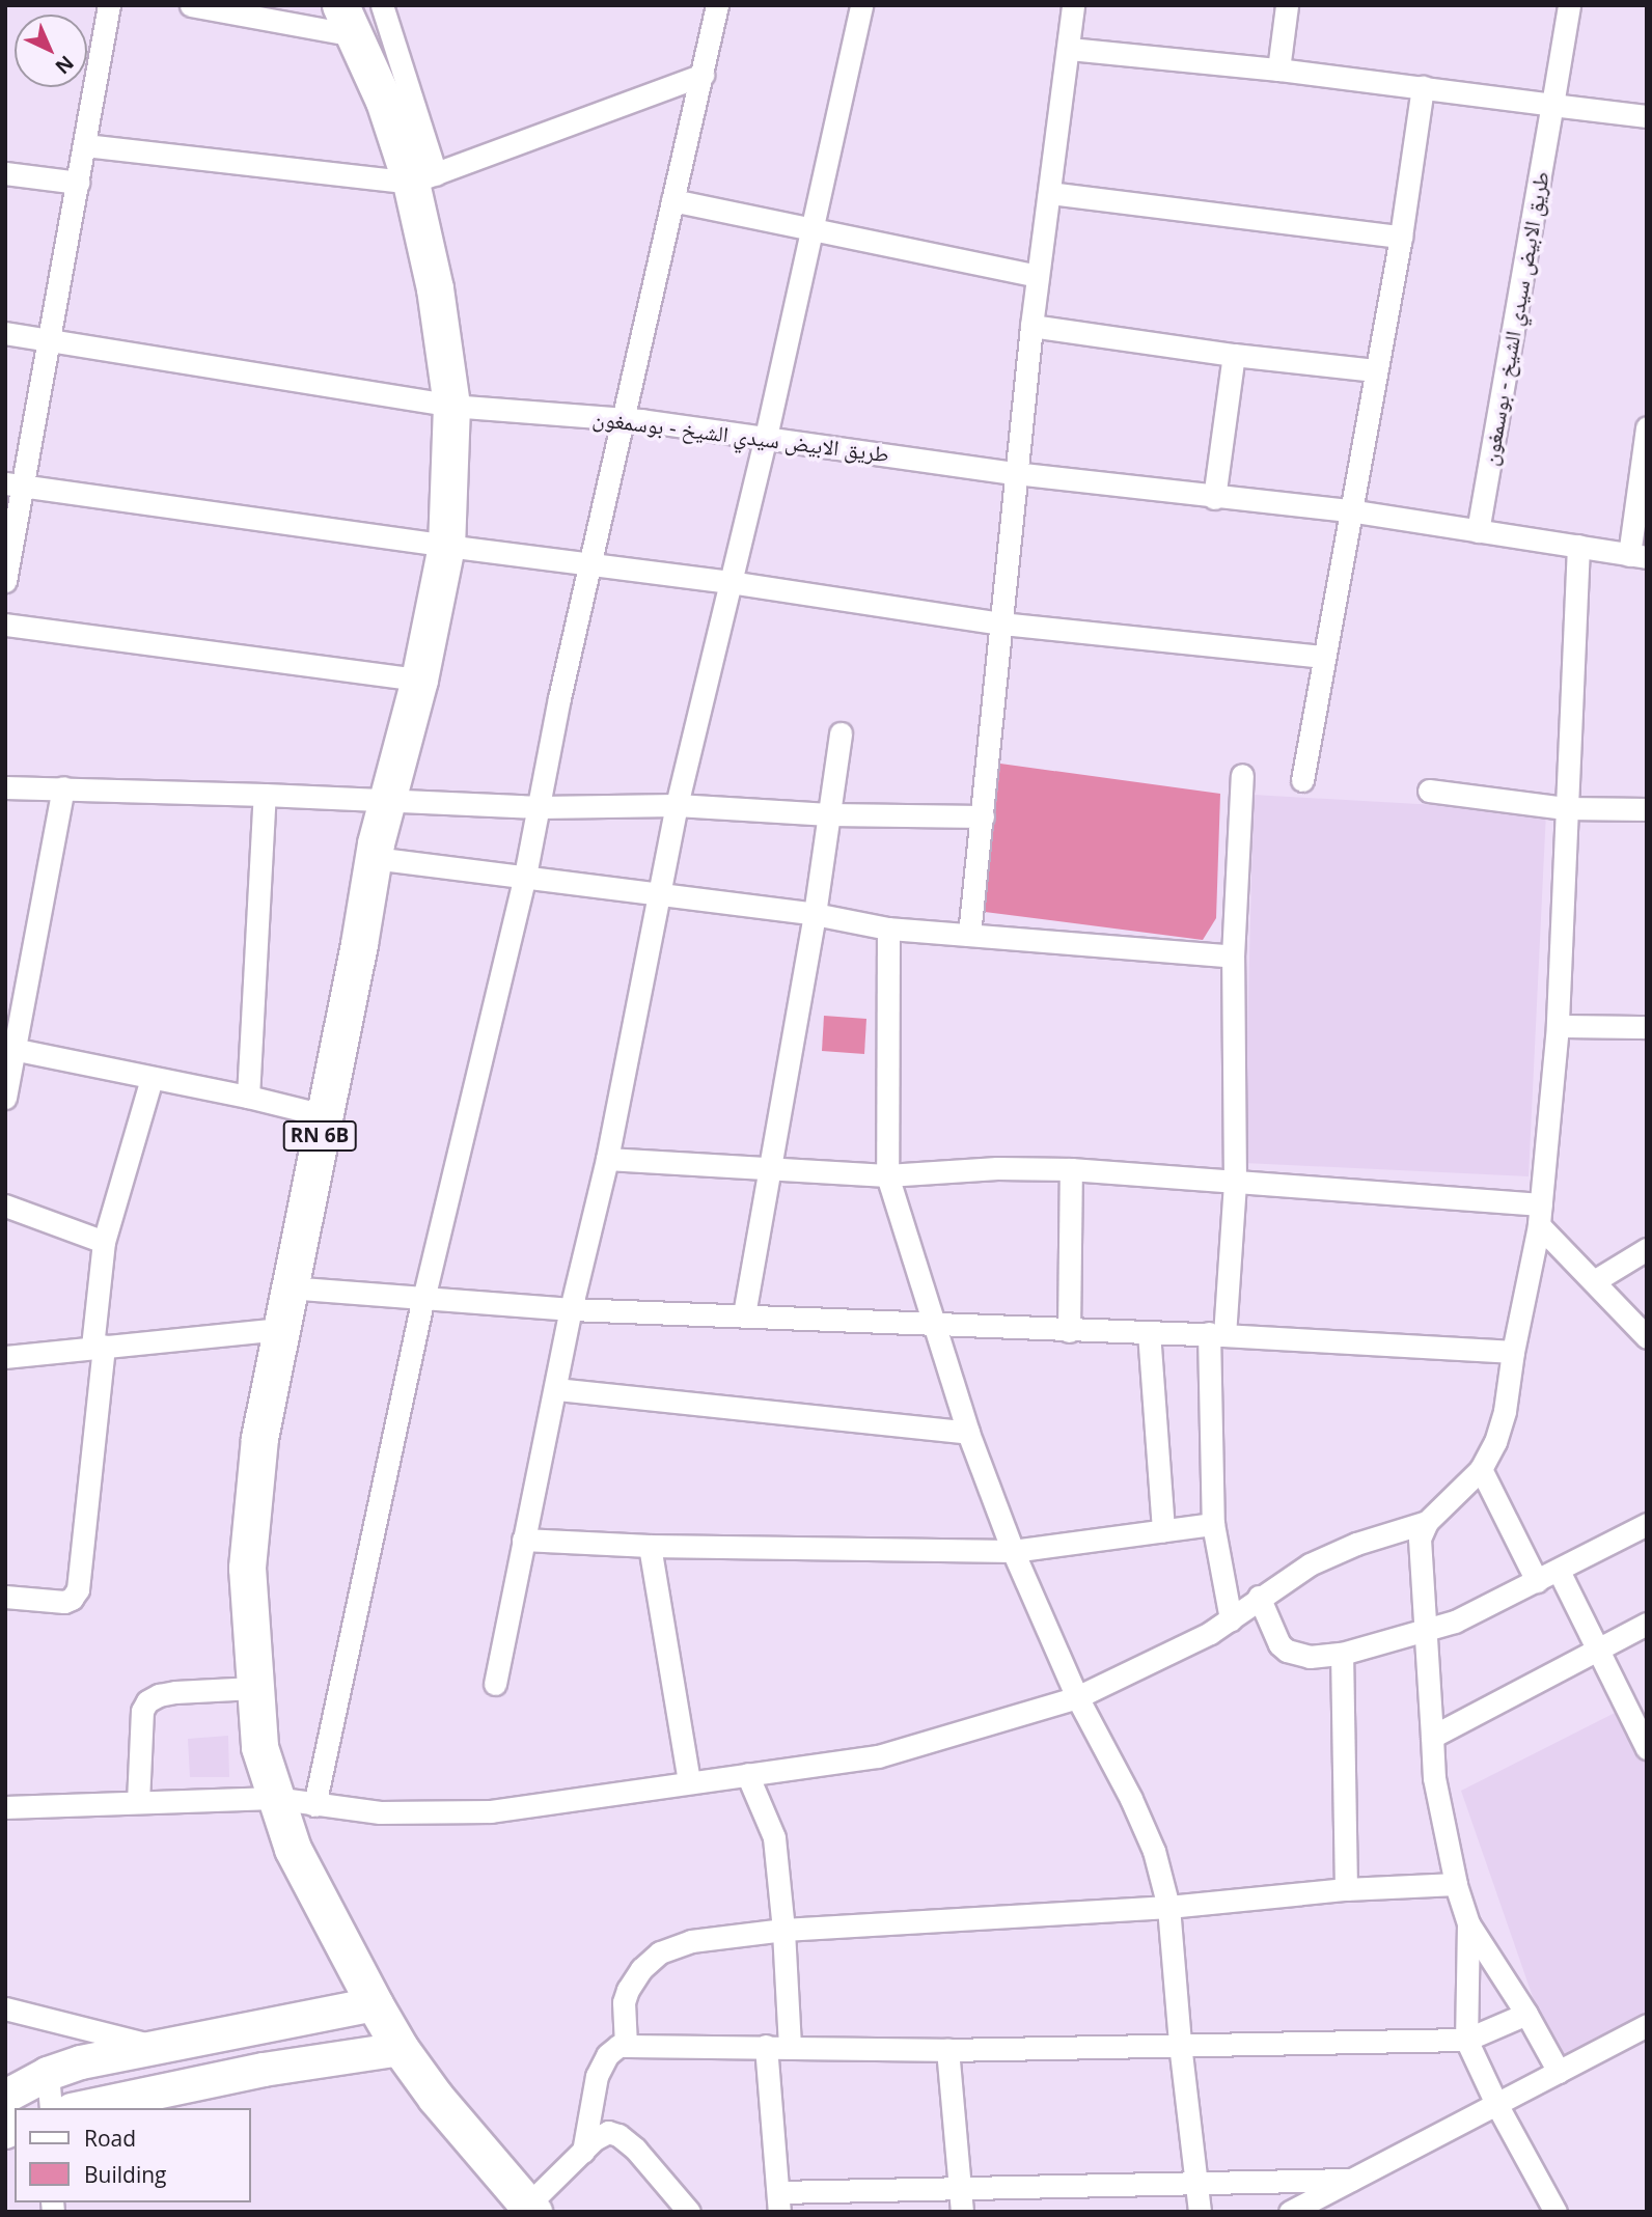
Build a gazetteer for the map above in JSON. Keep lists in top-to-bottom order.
{
  "streets": {
    "main road": ["RN 6B"],
    "street": ["طريق الابيض سيدي الشيخ - بوسمغون"]
  },
  "crossings": [
    ["طريق الابيض سيدي الشيخ - بوسمغون", "RN 6B"]
  ],
  "legend": ["Road", "Building"],
  "north": "bottom right"
}
